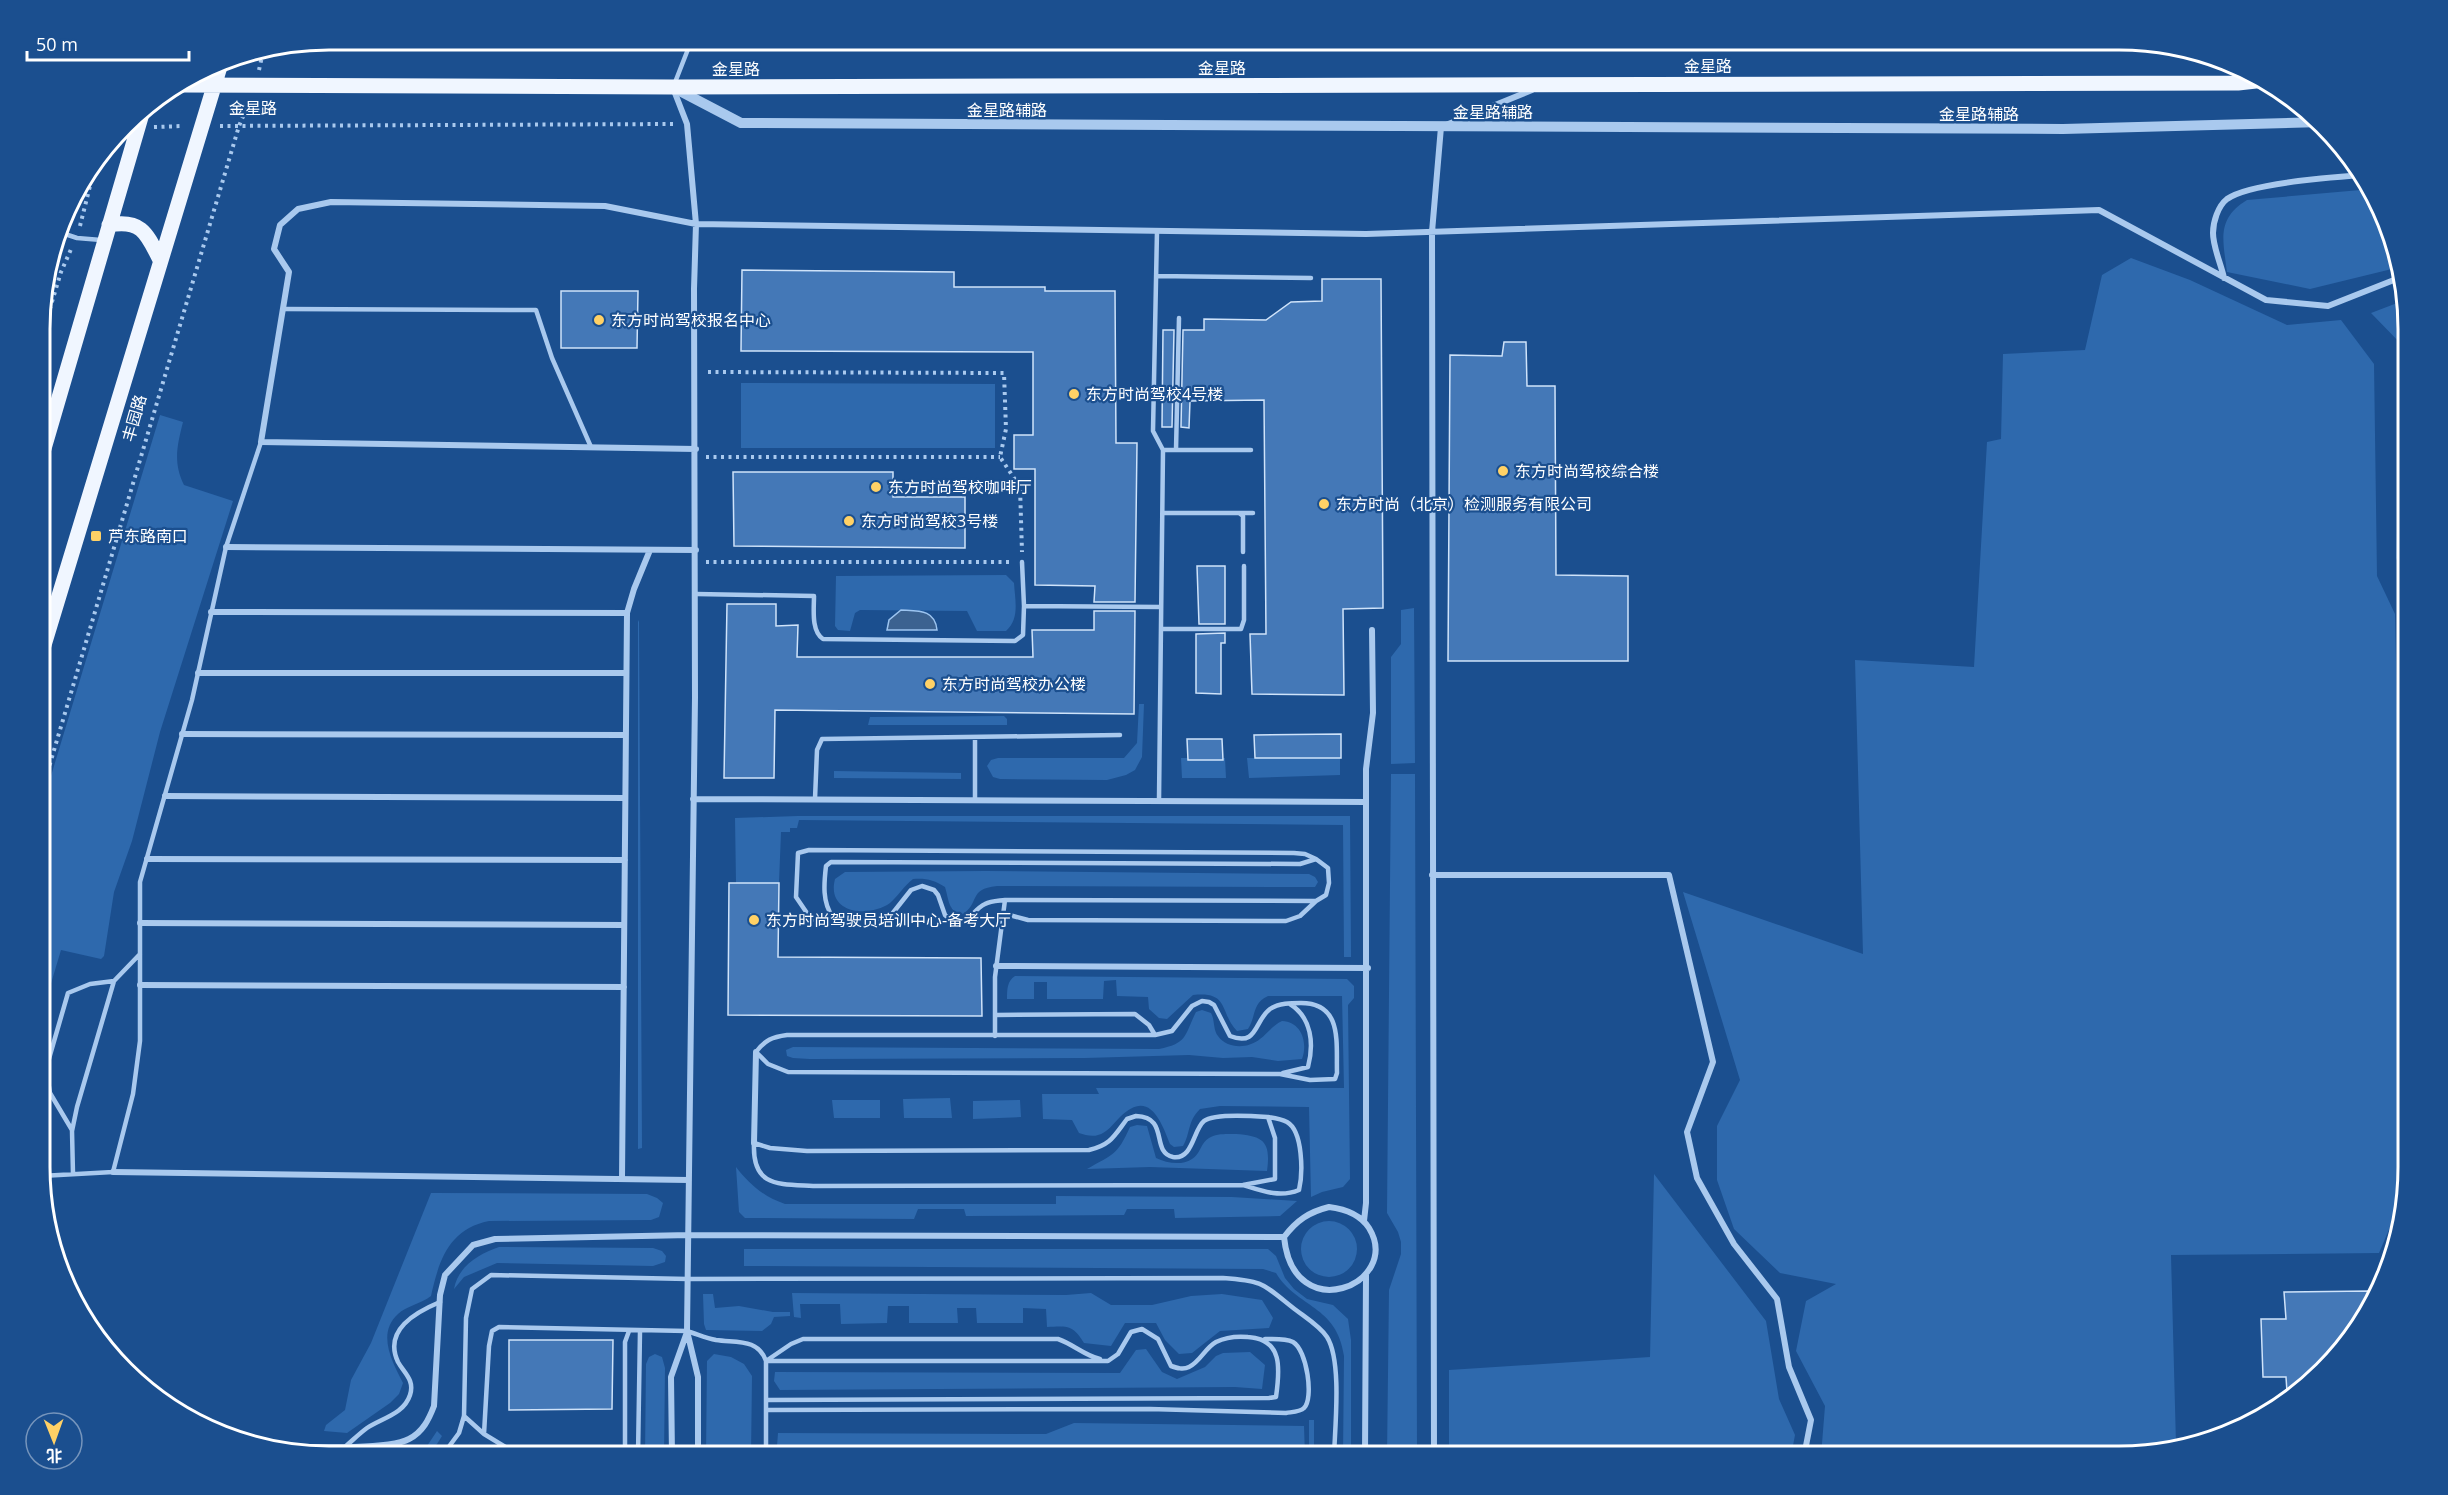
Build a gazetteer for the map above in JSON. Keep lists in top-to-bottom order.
{
  "streets": {
    "main road": ["金星路", "丰园路"],
    "street": ["金星路辅路"]
  },
  "crossings": [
    ["金星路", "金星路辅路"],
    ["金星路", "丰园路"]
  ],
  "places": {
    "other": [
      "东方时尚驾校报名中心",
      "东方时尚驾校4号楼",
      "东方时尚驾校综合楼",
      "东方时尚驾校咖啡厅",
      "东方时尚（北京）检测服务有限公司",
      "东方时尚驾校3号楼",
      "东方时尚驾校办公楼",
      "东方时尚驾驶员培训中心-备考大厅"
    ],
    "transit": ["芦东路南口"]
  },
  "scale_bar": "50 m",
  "north": "bottom"
}
